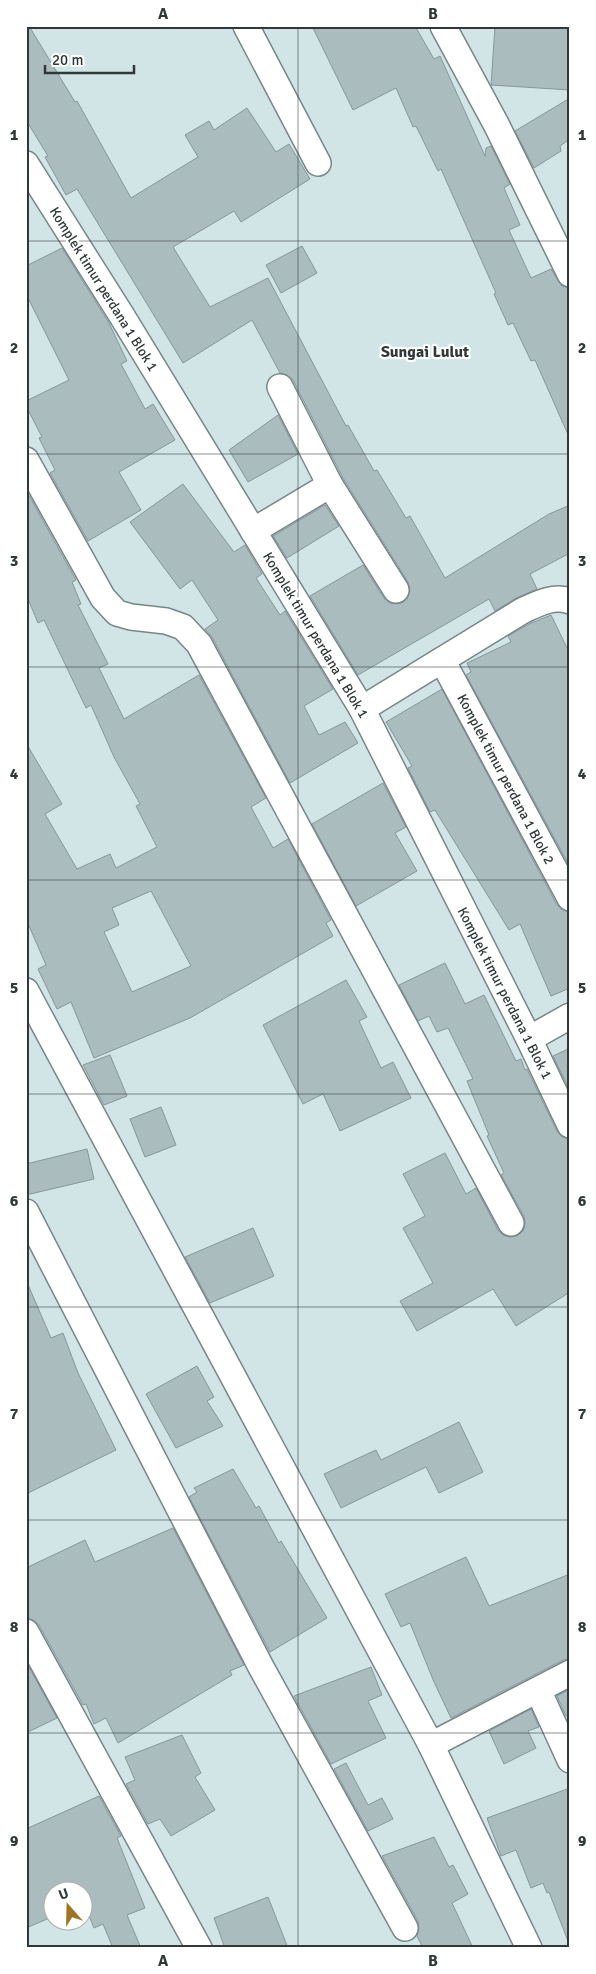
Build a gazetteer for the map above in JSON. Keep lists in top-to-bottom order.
{
  "streets": {
    "street": ["Komplek timur perdana 1 Blok 1", "Komplek timur perdana 1 Blok 2"]
  },
  "districts": ["Sungai Lulut"],
  "scale_bar": "20 m",
  "north": "top",
  "grid": {
    "columns": ["A", "B"],
    "rows": [
      "1",
      "2",
      "3",
      "4",
      "5",
      "6",
      "7",
      "8",
      "9"
    ]
  }
}
